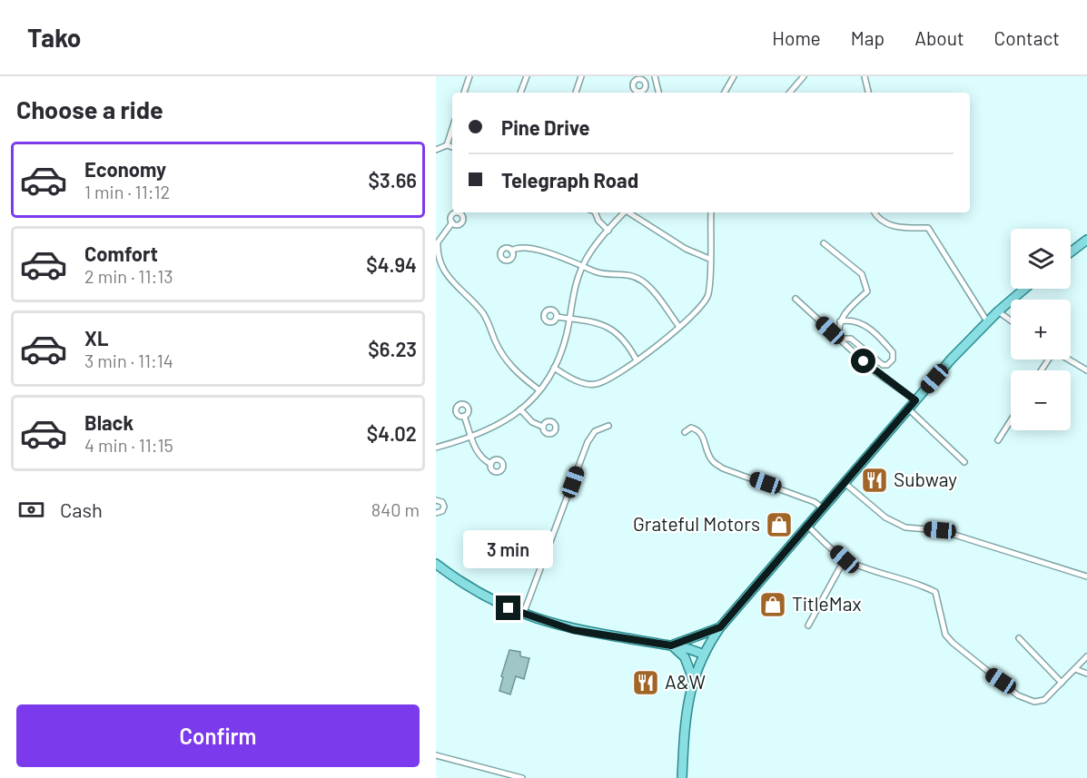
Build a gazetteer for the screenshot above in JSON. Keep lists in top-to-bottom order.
{
  "places": {
    "restaurant": ["Subway", "A&W"],
    "shop": ["Grateful Motors", "TitleMax"]
  },
  "page": {
    "header": "Tako",
    "nav": [
      "Home",
      "Map",
      "About",
      "Contact"
    ],
    "heading": "Choose a ride",
    "banner": ["Pine Drive", "Telegraph Road"],
    "list": [
      {
        "name": "Economy",
        "note": "1 min · 11:12",
        "value": "$3.66"
      },
      {
        "name": "Comfort",
        "note": "2 min · 11:13",
        "value": "$4.94"
      },
      {
        "name": "XL",
        "note": "3 min · 11:14",
        "value": "$6.23"
      },
      {
        "name": "Black",
        "note": "4 min · 11:15",
        "value": "$4.02"
      }
    ],
    "map_buttons": ["+", "−"],
    "pay": ["Cash", "840 m"],
    "bubble": "3 min",
    "buttons": "Confirm"
  }
}
